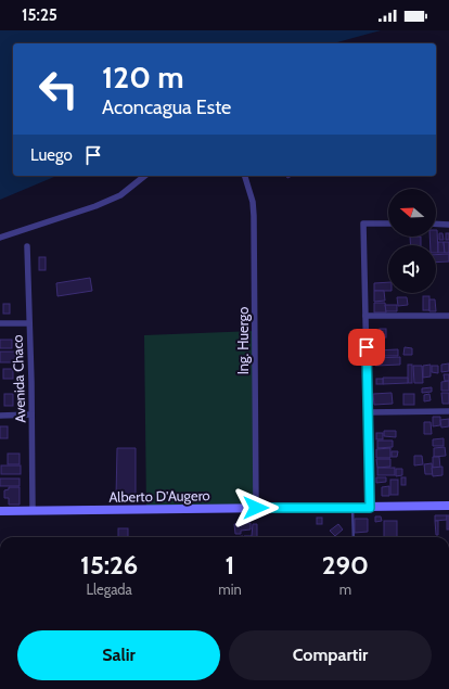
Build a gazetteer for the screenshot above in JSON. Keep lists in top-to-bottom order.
{
  "streets": {
    "main road": ["Alberto D'Augero"],
    "street": ["Ing. Huergo", "Avenida Chaco"]
  },
  "crossings": [
    ["Ing. Huergo", "Alberto D'Augero"],
    ["Avenida Chaco", "Alberto D'Augero"]
  ],
  "north": "left",
  "page": {
    "status": "15:25",
    "turn": ["120 m", "Aconcagua Este"],
    "then": "Luego",
    "eta": [
      "15:26",
      "Llegada",
      "1",
      "min",
      "290",
      "m"
    ],
    "buttons": ["Salir", "Compartir"]
  }
}
